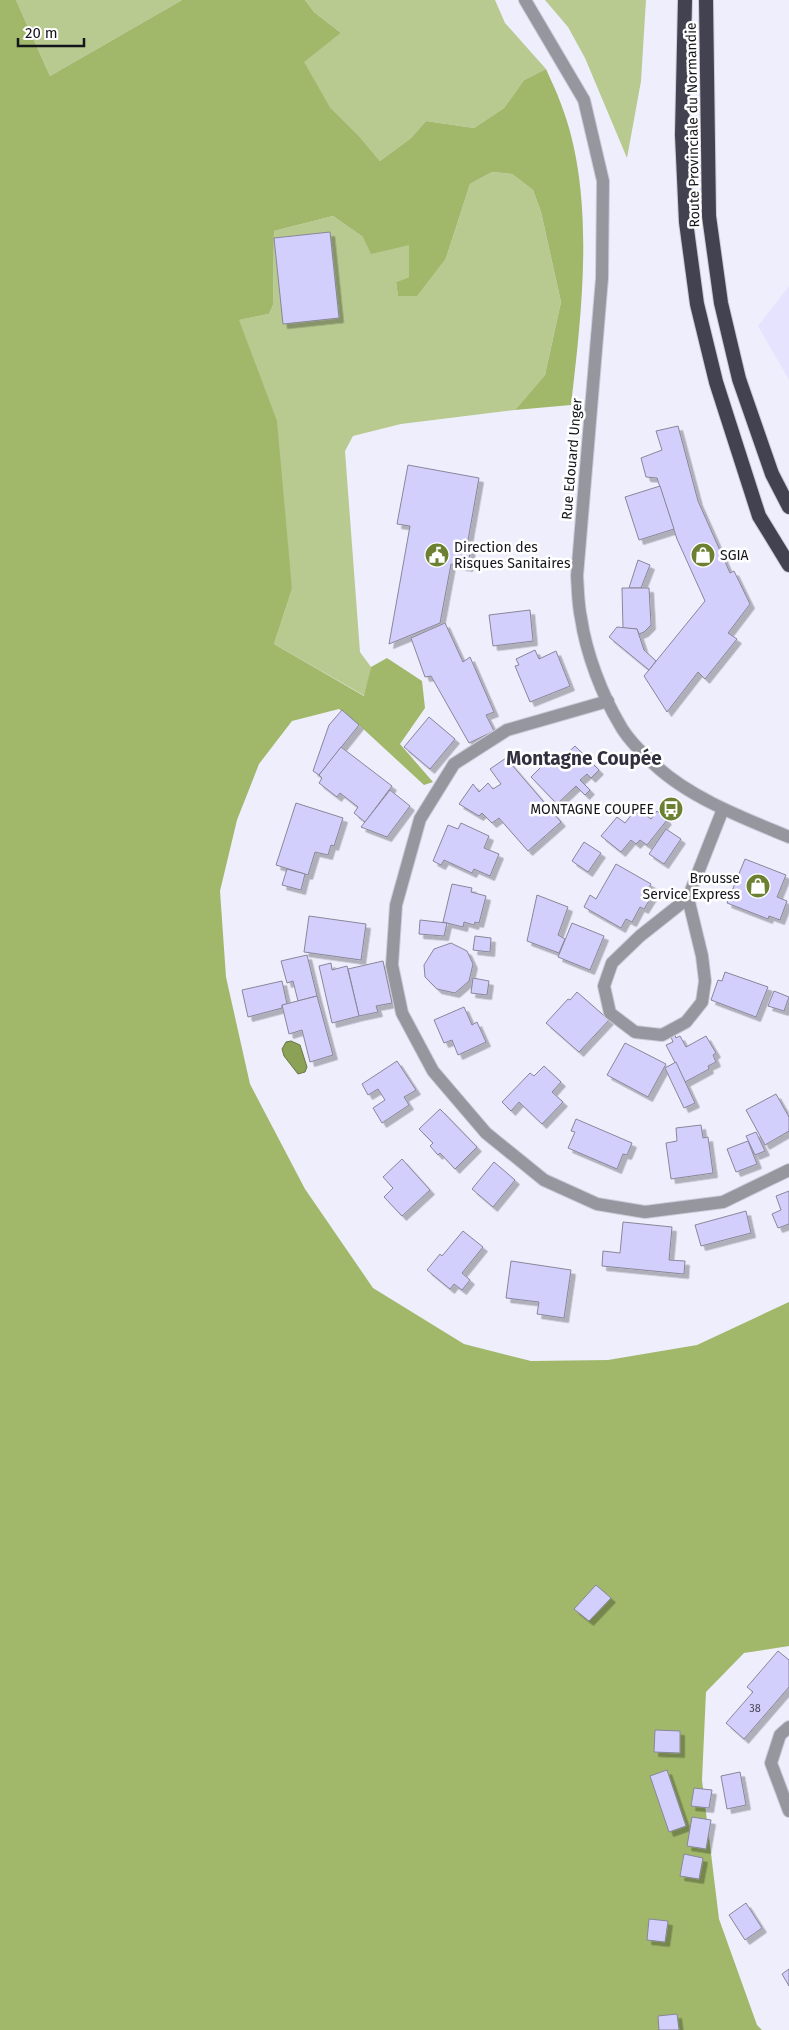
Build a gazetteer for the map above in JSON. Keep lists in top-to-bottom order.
{
  "streets": {
    "highway": ["Route Provinciale du Normandie"],
    "street": ["Rue Edouard Unger"]
  },
  "districts": ["Montagne Coupée"],
  "places": {
    "public building": ["Direction des Risques Sanitaires"],
    "shop": ["SGIA", "Brousse Service Express"],
    "bus stop": ["MONTAGNE COUPEE"]
  },
  "house_numbers": ["38"],
  "scale_bar": "20 m"
}
